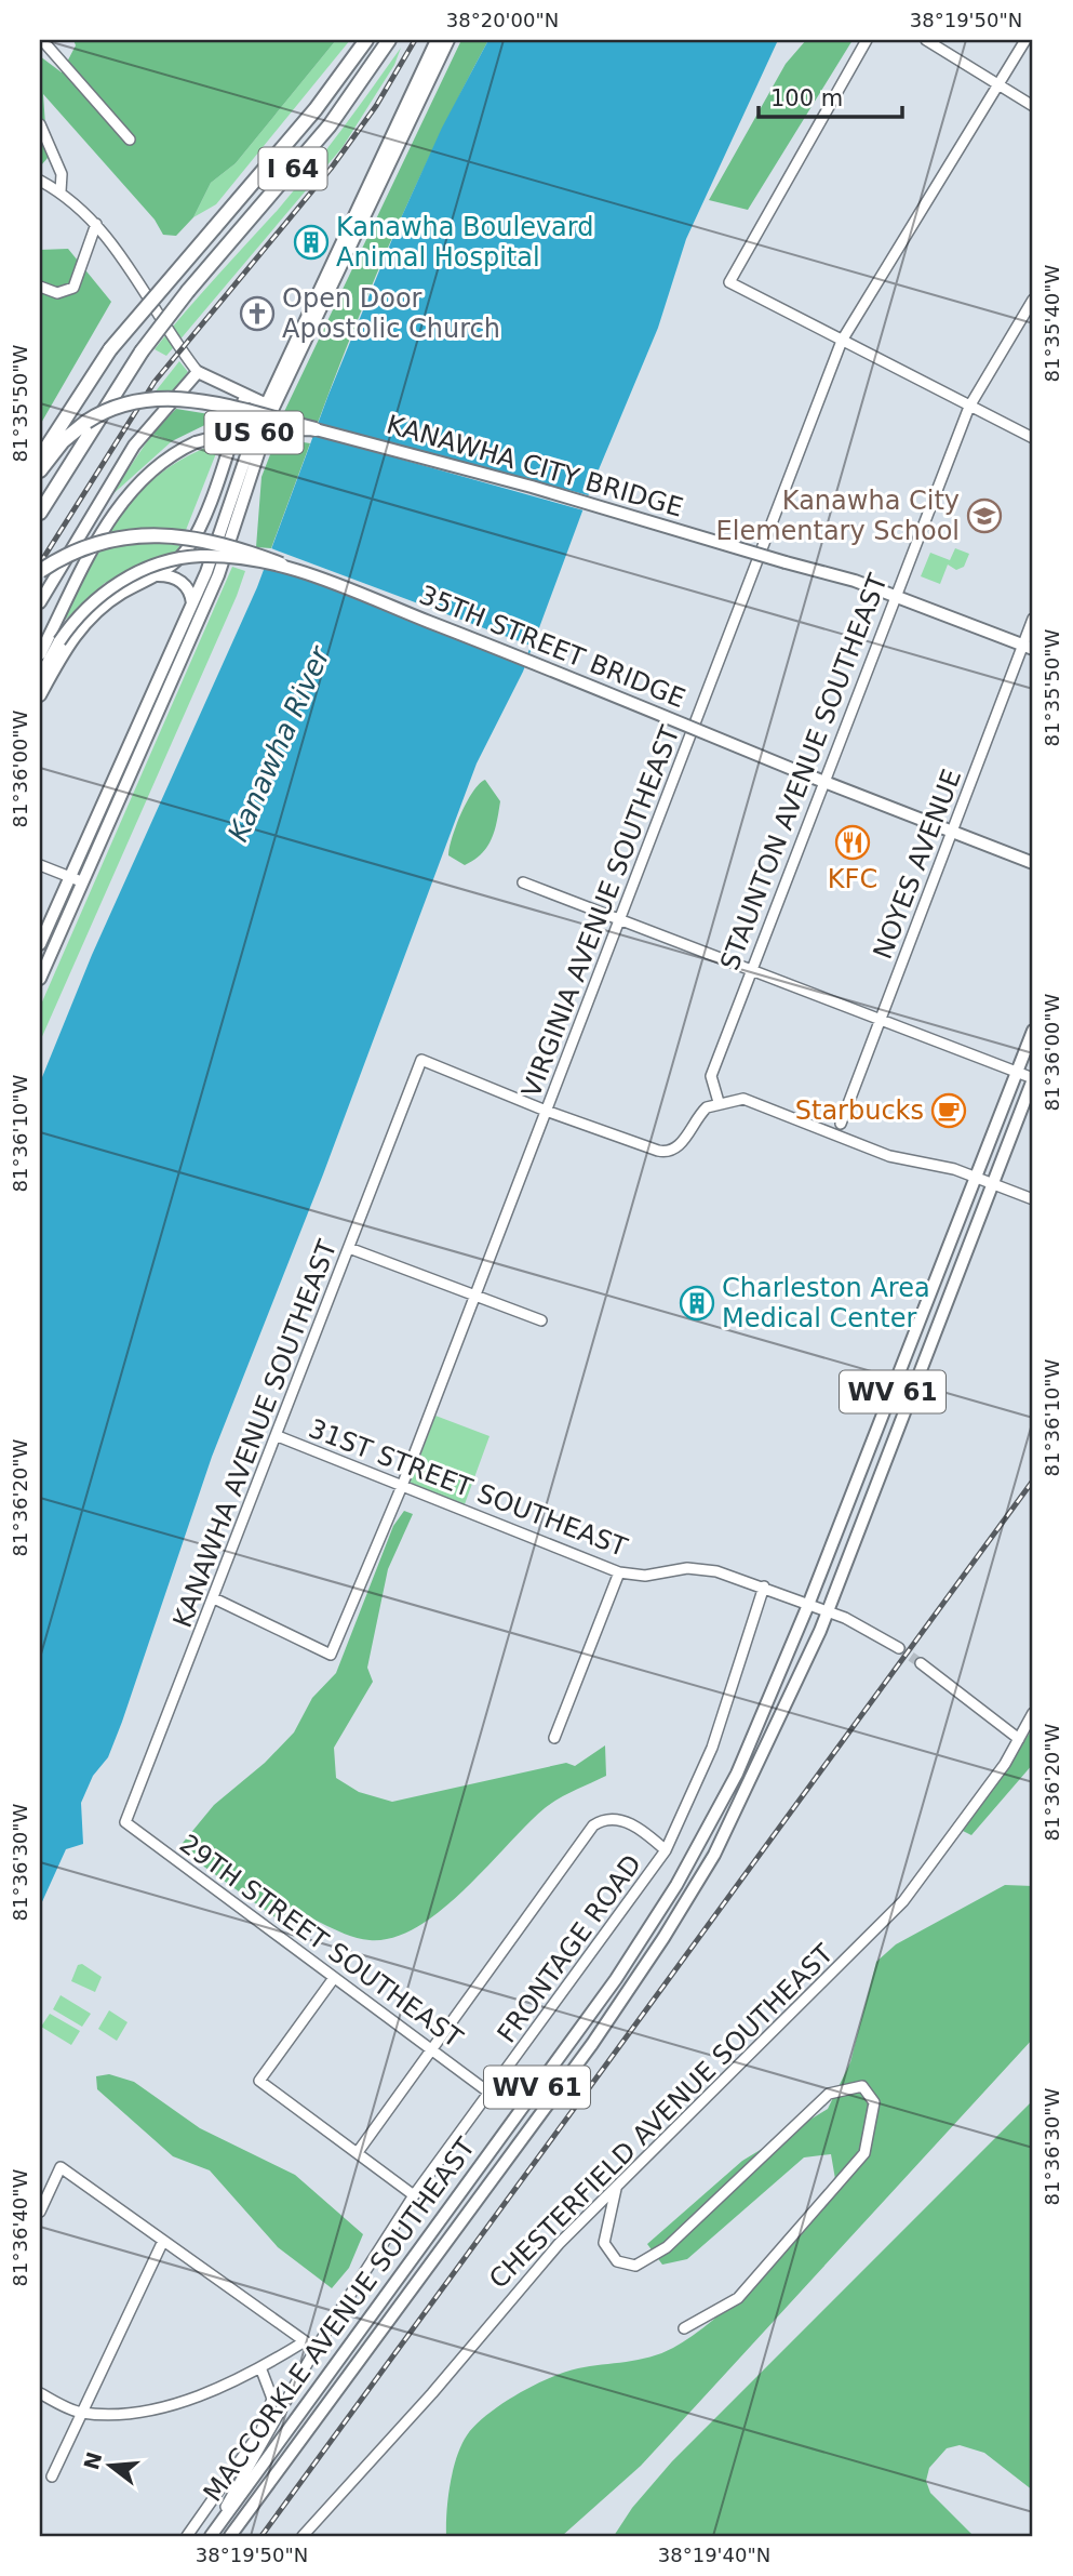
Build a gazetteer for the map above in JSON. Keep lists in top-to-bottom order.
{
  "streets": {
    "highway": ["I 64"],
    "main road": [
      "US 60",
      "KANAWHA CITY BRIDGE",
      "35TH STREET BRIDGE",
      "WV 61",
      "MACCORKLE AVENUE SOUTHEAST"
    ],
    "street": [
      "STAUNTON AVENUE SOUTHEAST",
      "NOYES AVENUE",
      "VIRGINIA AVENUE SOUTHEAST",
      "KANAWHA AVENUE SOUTHEAST",
      "31ST STREET SOUTHEAST",
      "29TH STREET SOUTHEAST",
      "FRONTAGE ROAD",
      "CHESTERFIELD AVENUE SOUTHEAST"
    ]
  },
  "crossings": [
    ["KANAWHA CITY BRIDGE", "STAUNTON AVENUE SOUTHEAST"],
    ["KANAWHA CITY BRIDGE", "NOYES AVENUE"],
    ["35TH STREET BRIDGE", "STAUNTON AVENUE SOUTHEAST"],
    ["35TH STREET BRIDGE", "NOYES AVENUE"],
    ["VIRGINIA AVENUE SOUTHEAST", "KANAWHA AVENUE SOUTHEAST"],
    ["VIRGINIA AVENUE SOUTHEAST", "31ST STREET SOUTHEAST"],
    ["KANAWHA AVENUE SOUTHEAST", "31ST STREET SOUTHEAST"],
    ["KANAWHA AVENUE SOUTHEAST", "29TH STREET SOUTHEAST"],
    ["31ST STREET SOUTHEAST", "FRONTAGE ROAD"],
    ["31ST STREET SOUTHEAST", "MACCORKLE AVENUE SOUTHEAST"],
    ["29TH STREET SOUTHEAST", "FRONTAGE ROAD"],
    ["FRONTAGE ROAD", "MACCORKLE AVENUE SOUTHEAST"]
  ],
  "water": ["Kanawha River"],
  "places": {
    "building": ["Kanawha Boulevard Animal Hospital", "Charleston Area Medical Center"],
    "church": ["Open Door Apostolic Church"],
    "school or university": ["Kanawha City Elementary School"],
    "restaurant": ["KFC"],
    "cafe": ["Starbucks"]
  },
  "scale_bar": "100 m",
  "north": "left",
  "coordinates": [
    "38°20'00\"N",
    "38°19'50\"N",
    "81°35'40\"W",
    "81°35'50\"W",
    "81°36'00\"W",
    "81°36'10\"W",
    "81°36'20\"W",
    "81°36'30\"W",
    "81°36'40\"W",
    "38°19'40\"N"
  ]
}
